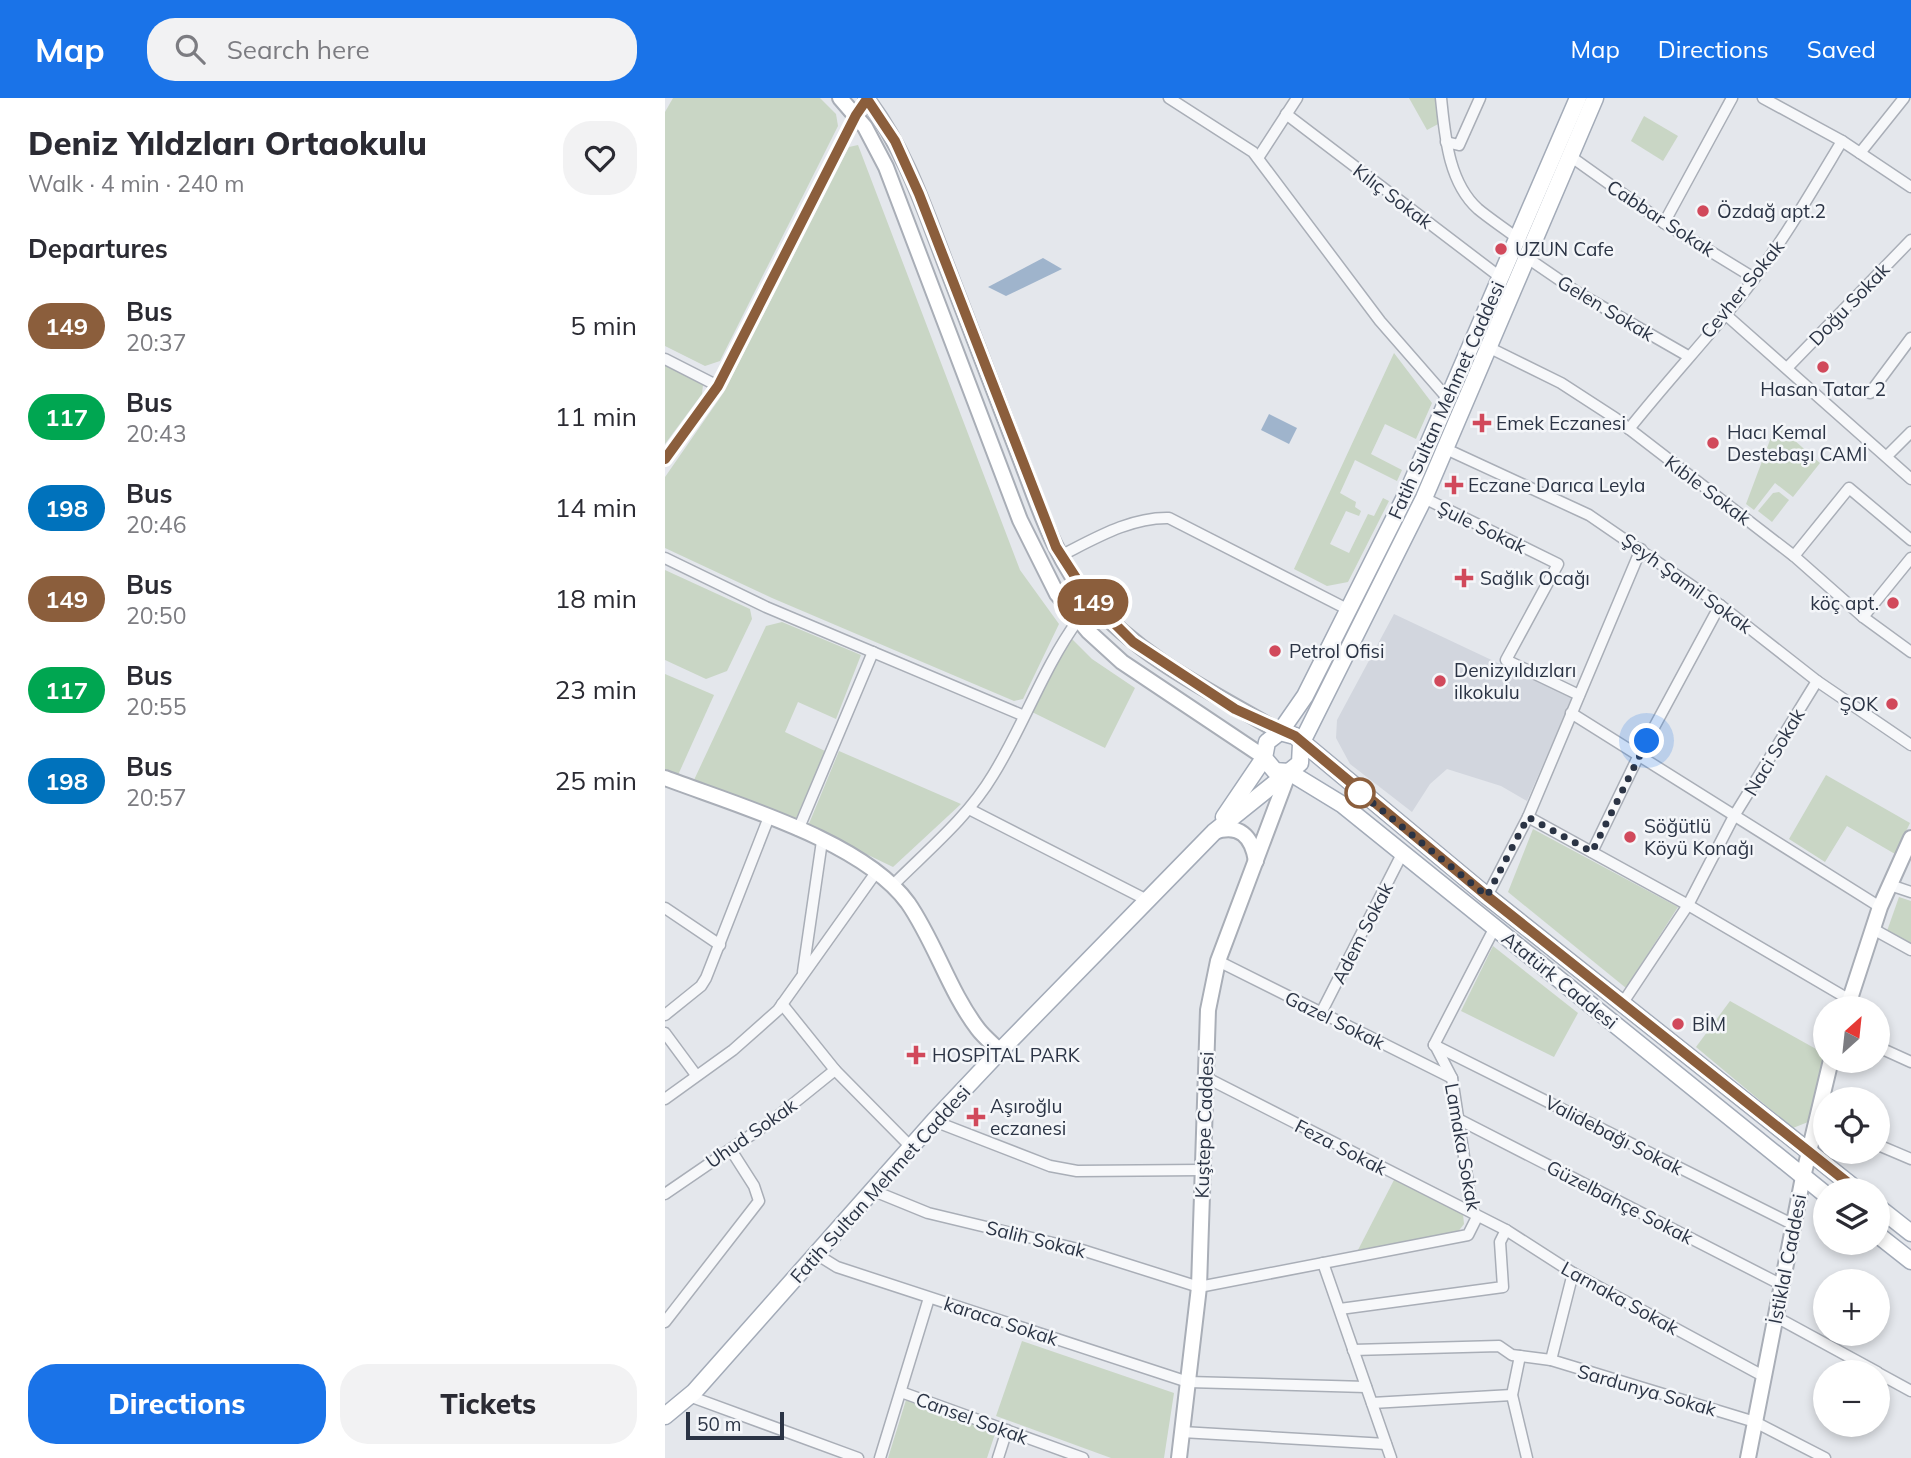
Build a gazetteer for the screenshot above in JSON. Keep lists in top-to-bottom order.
{
  "streets": {
    "main road": ["Fatih Sultan Mehmet Caddesi", "Atatürk Caddesi"],
    "street": [
      "Kılıç Sokak",
      "Cabbar Sokak",
      "Cevher Sokak",
      "Doğu Sokak",
      "Gelen Sokak",
      "Kıble Sokak",
      "Şule Sokak",
      "Şeyh Şamil Sokak",
      "Naci Sokak",
      "Adem Sokak",
      "Gazel Sokak",
      "Kuştepe Caddesi",
      "Uhud Sokak",
      "Validebağı Sokak",
      "Feza Sokak",
      "Lamaka Sokak",
      "Güzelbahçe Sokak",
      "Salih Sokak",
      "İstiklal Caddesi",
      "Larnaka Sokak",
      "karaca Sokak",
      "Sardunya Sokak",
      "Cansel Sokak"
    ]
  },
  "crossings": [
    ["Kılıç Sokak", "Fatih Sultan Mehmet Caddesi"],
    ["Cabbar Sokak", "Cevher Sokak"],
    ["Cabbar Sokak", "Fatih Sultan Mehmet Caddesi"],
    ["Cevher Sokak", "Gelen Sokak"],
    ["Cevher Sokak", "Kıble Sokak"],
    ["Gelen Sokak", "Fatih Sultan Mehmet Caddesi"],
    ["Fatih Sultan Mehmet Caddesi", "Kıble Sokak"],
    ["Fatih Sultan Mehmet Caddesi", "Şule Sokak"],
    ["Fatih Sultan Mehmet Caddesi", "Şeyh Şamil Sokak"],
    ["Fatih Sultan Mehmet Caddesi", "Atatürk Caddesi"],
    ["Fatih Sultan Mehmet Caddesi", "Kuştepe Caddesi"],
    ["Fatih Sultan Mehmet Caddesi", "Salih Sokak"],
    ["Fatih Sultan Mehmet Caddesi", "karaca Sokak"],
    ["Şeyh Şamil Sokak", "Naci Sokak"],
    ["Adem Sokak", "Atatürk Caddesi"],
    ["Adem Sokak", "Gazel Sokak"],
    ["Atatürk Caddesi", "Kuştepe Caddesi"],
    ["Atatürk Caddesi", "İstiklal Caddesi"],
    ["Gazel Sokak", "Kuştepe Caddesi"],
    ["Gazel Sokak", "Lamaka Sokak"],
    ["Kuştepe Caddesi", "Feza Sokak"],
    ["Kuştepe Caddesi", "Salih Sokak"],
    ["Kuştepe Caddesi", "karaca Sokak"],
    ["Validebağı Sokak", "Lamaka Sokak"],
    ["Validebağı Sokak", "İstiklal Caddesi"],
    ["Feza Sokak", "Lamaka Sokak"],
    ["Feza Sokak", "Larnaka Sokak"],
    ["Lamaka Sokak", "Güzelbahçe Sokak"],
    ["Lamaka Sokak", "Larnaka Sokak"],
    ["Güzelbahçe Sokak", "İstiklal Caddesi"],
    ["İstiklal Caddesi", "Larnaka Sokak"],
    ["İstiklal Caddesi", "Sardunya Sokak"],
    ["Larnaka Sokak", "Sardunya Sokak"]
  ],
  "places": {
    "other": [
      "Özdağ apt.2",
      "UZUN Cafe",
      "Hasan Tatar 2",
      "Hacı Kemal Destebaşı CAMİ",
      "köç apt.",
      "Petrol Ofisi",
      "Denizyıldızları ilkokulu",
      "ŞOK",
      "Söğütlü Köyü Konağı",
      "BİM"
    ],
    "health": [
      "Emek Eczanesi",
      "Eczane Darıca Leyla",
      "Sağlık Ocağı",
      "HOSPİTAL PARK",
      "Aşıroğlu eczanesi"
    ]
  },
  "lines": ["bus line 149"],
  "scale_bar": "50 m",
  "north": "top right",
  "page": {
    "header": "Map",
    "search": "Search here",
    "nav": ["Map", "Directions", "Saved"],
    "heading": [
      ["Deniz Yıldzları Ortaokulu", "Walk · 4 min · 240 m"],
      "Departures"
    ],
    "on_map": "149",
    "list": [
      {
        "mark": "149",
        "name": "Bus",
        "note": "20:37",
        "value": "5 min"
      },
      {
        "mark": "117",
        "name": "Bus",
        "note": "20:43",
        "value": "11 min"
      },
      {
        "mark": "198",
        "name": "Bus",
        "note": "20:46",
        "value": "14 min"
      },
      {
        "mark": "149",
        "name": "Bus",
        "note": "20:50",
        "value": "18 min"
      },
      {
        "mark": "117",
        "name": "Bus",
        "note": "20:55",
        "value": "23 min"
      },
      {
        "mark": "198",
        "name": "Bus",
        "note": "20:57",
        "value": "25 min"
      }
    ],
    "map_buttons": ["+", "−"],
    "buttons": ["Directions", "Tickets"],
    "scale": "50 m"
  }
}
